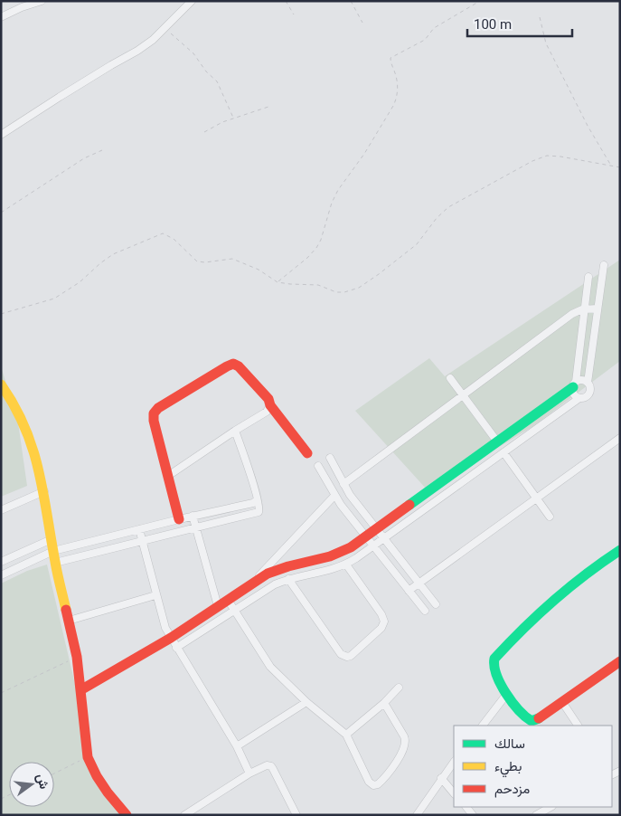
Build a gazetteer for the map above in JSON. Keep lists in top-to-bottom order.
{
  "legend": ["سالك", "بطيء", "مزدحم"],
  "scale_bar": "100 m",
  "north": "right"
}
